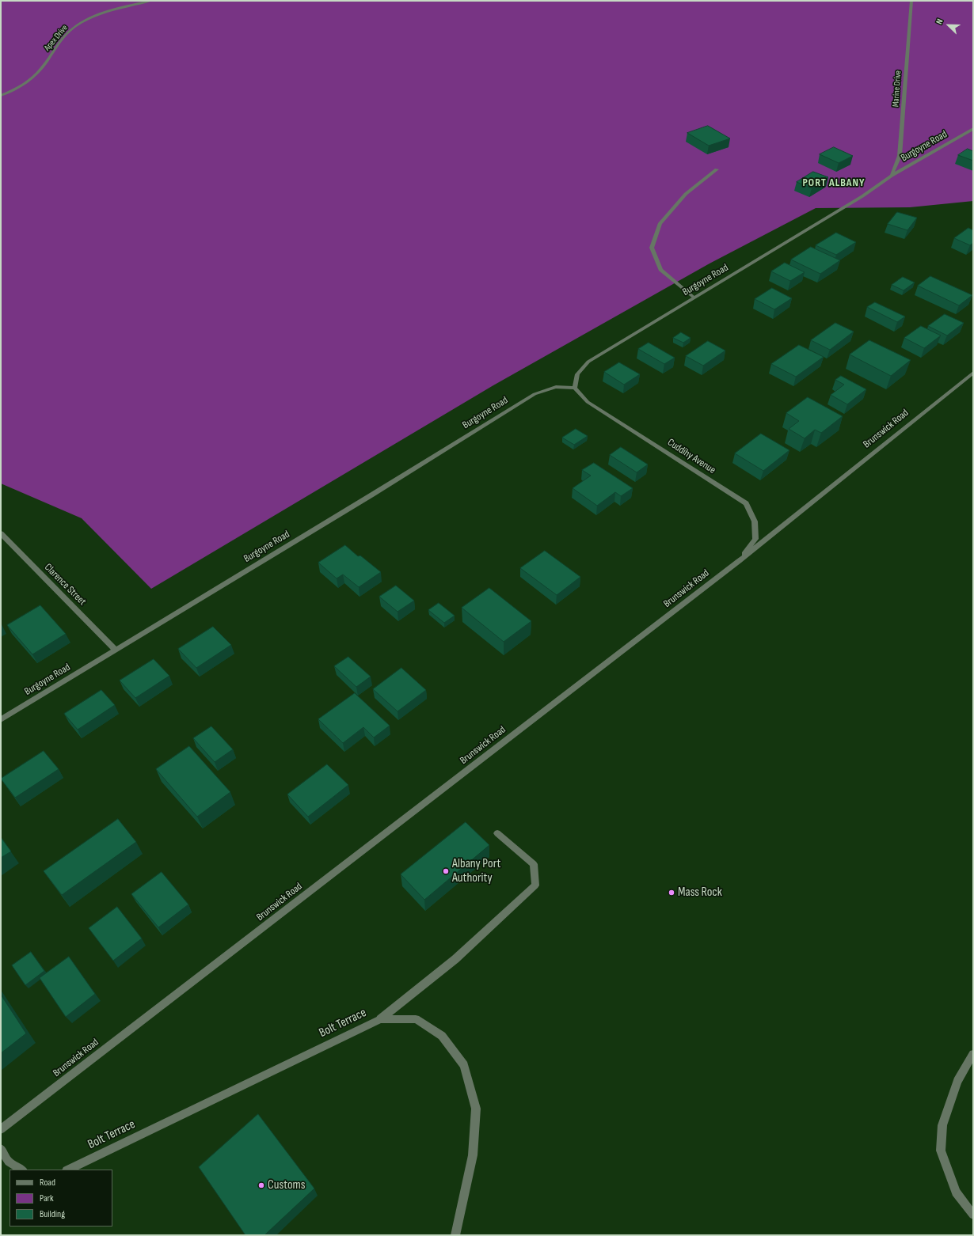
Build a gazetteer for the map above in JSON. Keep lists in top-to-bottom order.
{
  "streets": {
    "street": [
      "Apex Drive",
      "Marine Drive",
      "Burgoyne Road",
      "Brunswick Road",
      "Cuddihy Avenue",
      "Clarence Street",
      "Bolt Terrace"
    ]
  },
  "crossings": [
    ["Marine Drive", "Burgoyne Road"],
    ["Burgoyne Road", "Cuddihy Avenue"],
    ["Burgoyne Road", "Clarence Street"],
    ["Brunswick Road", "Cuddihy Avenue"]
  ],
  "districts": ["PORT ALBANY"],
  "places": ["Albany Port Authority", "Mass Rock", "Customs"],
  "legend": ["Road", "Park", "Building"],
  "north": "top left"
}
